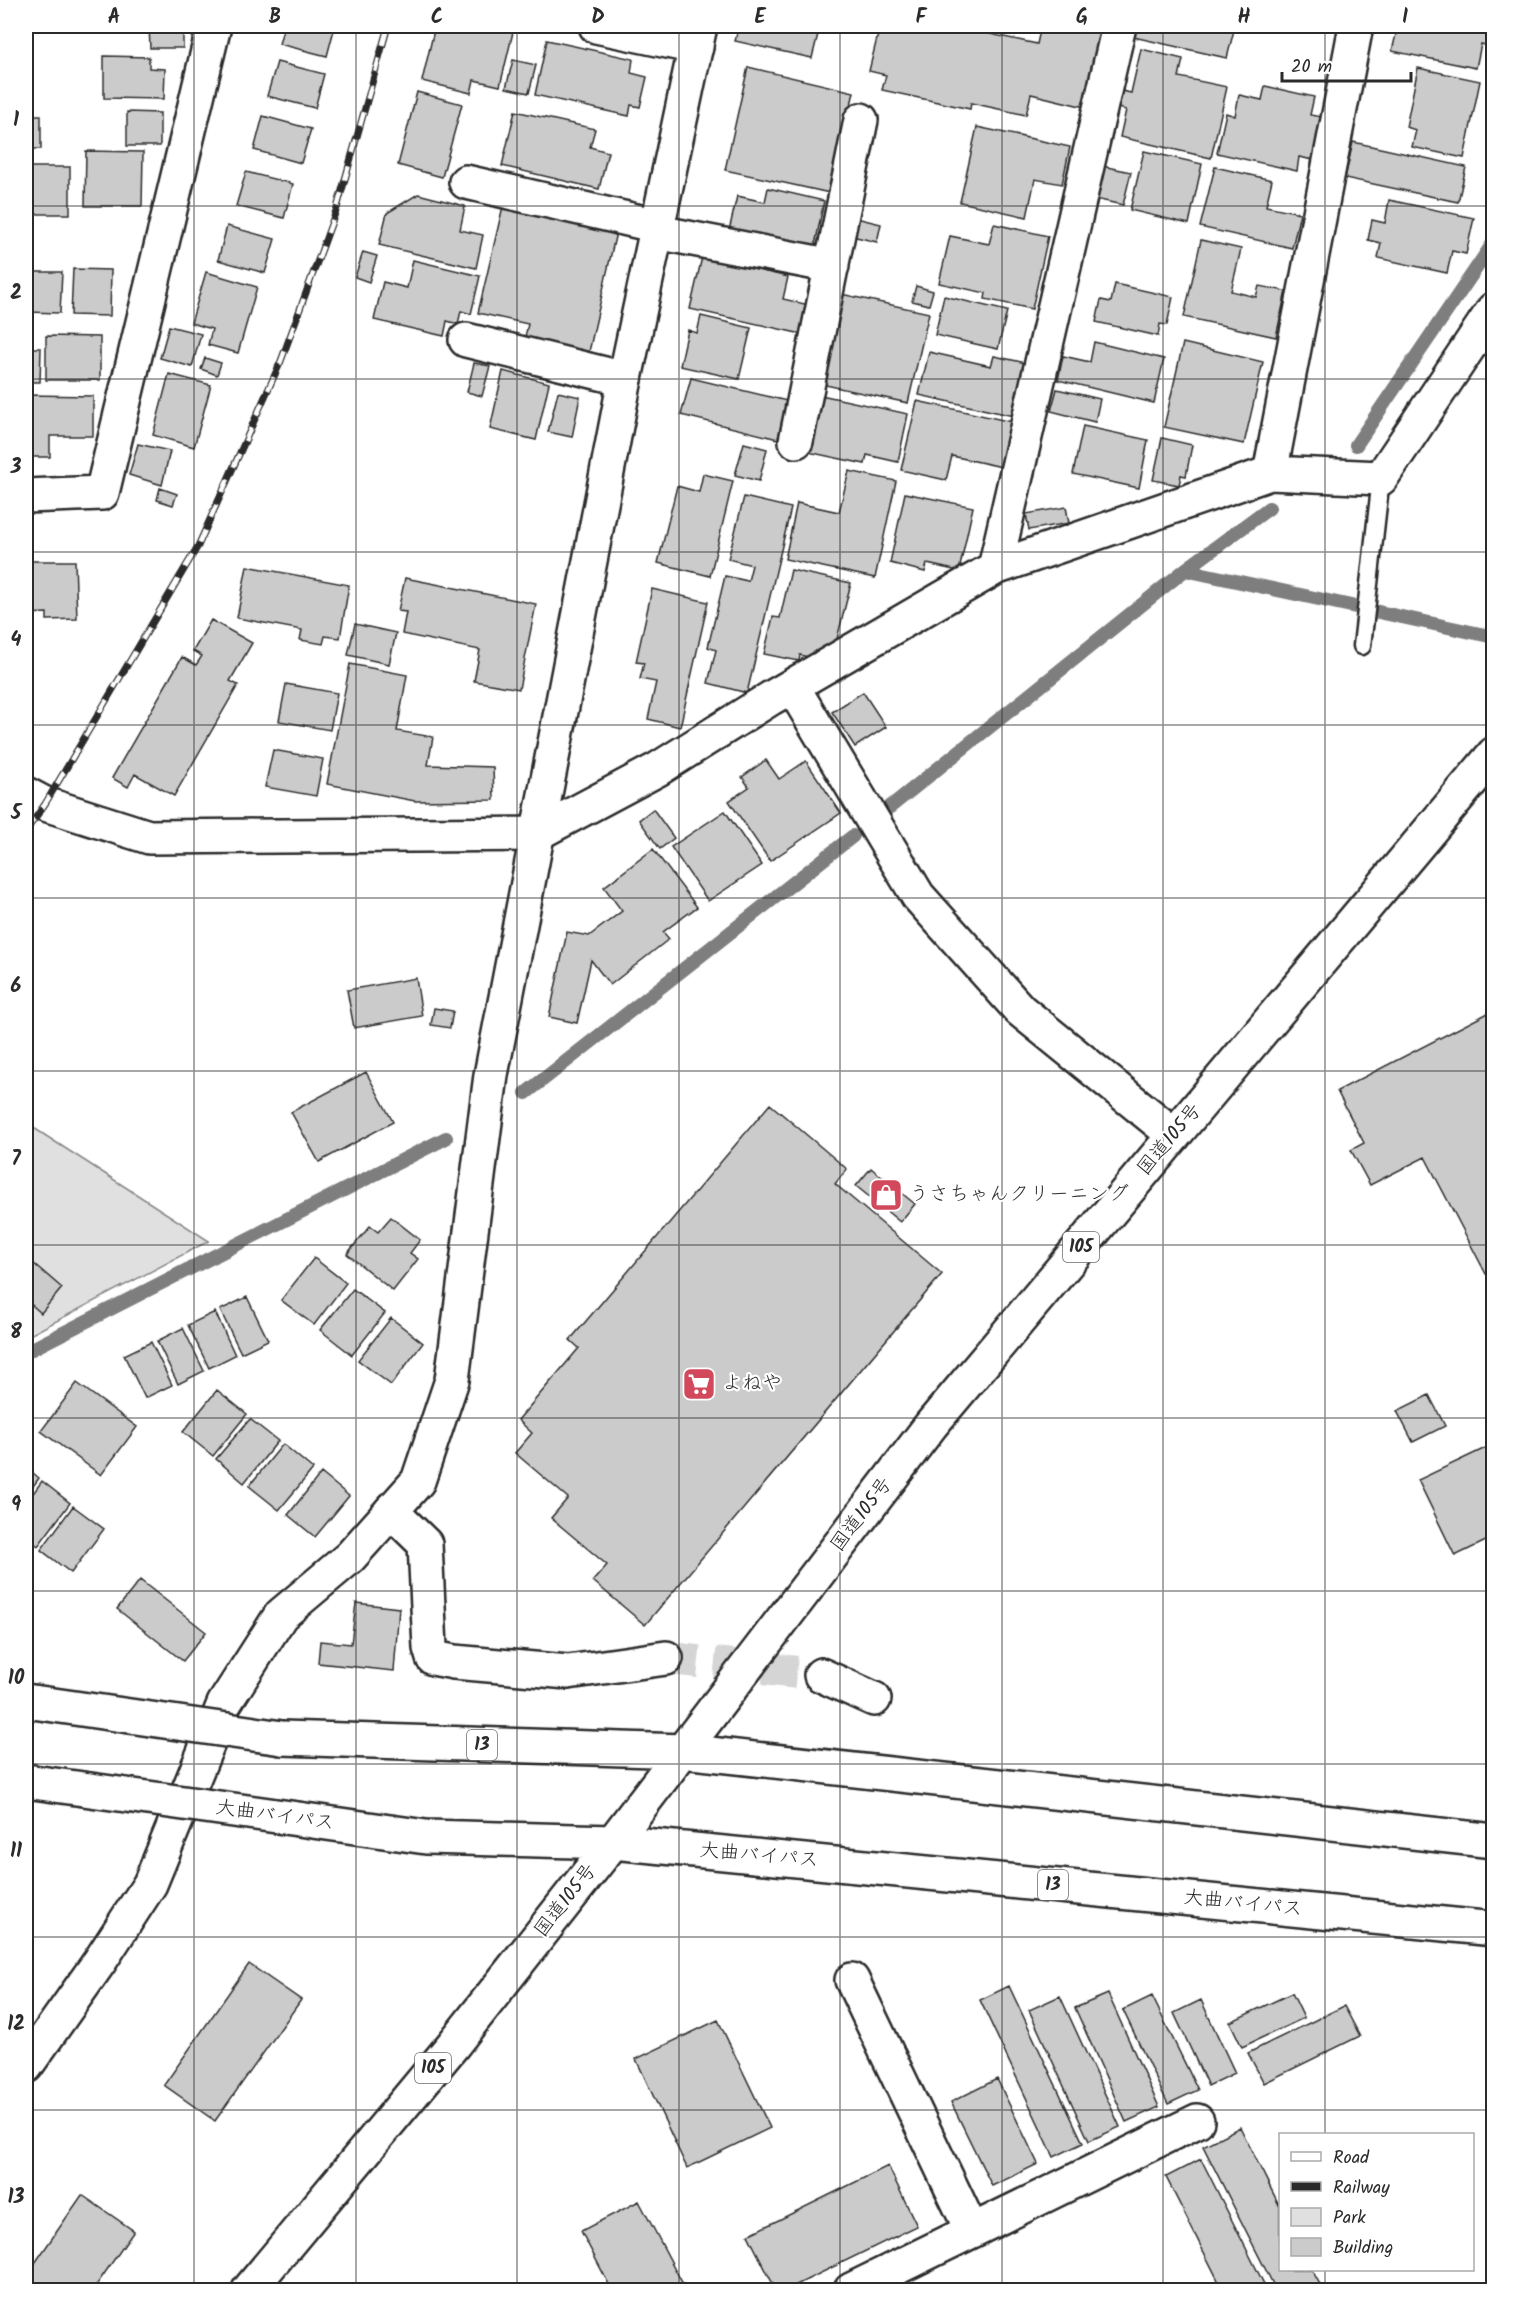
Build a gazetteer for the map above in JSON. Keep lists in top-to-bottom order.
{
  "streets": {
    "main road": [
      "国道105号",
      "105",
      "13",
      "大曲バイパス"
    ]
  },
  "crossings": [
    ["国道105号", "13"],
    ["国道105号", "大曲バイパス"]
  ],
  "places": {
    "shop": ["うさちゃんクリーニング"],
    "supermarket": ["よねや"]
  },
  "legend": [
    "Road",
    "Railway",
    "Park",
    "Building"
  ],
  "scale_bar": "20 m",
  "grid": {
    "columns": [
      "A",
      "B",
      "C",
      "D",
      "E",
      "F",
      "G",
      "H",
      "I"
    ],
    "rows": [
      "1",
      "2",
      "3",
      "4",
      "5",
      "6",
      "7",
      "8",
      "9",
      "10",
      "11",
      "12",
      "13"
    ]
  }
}
